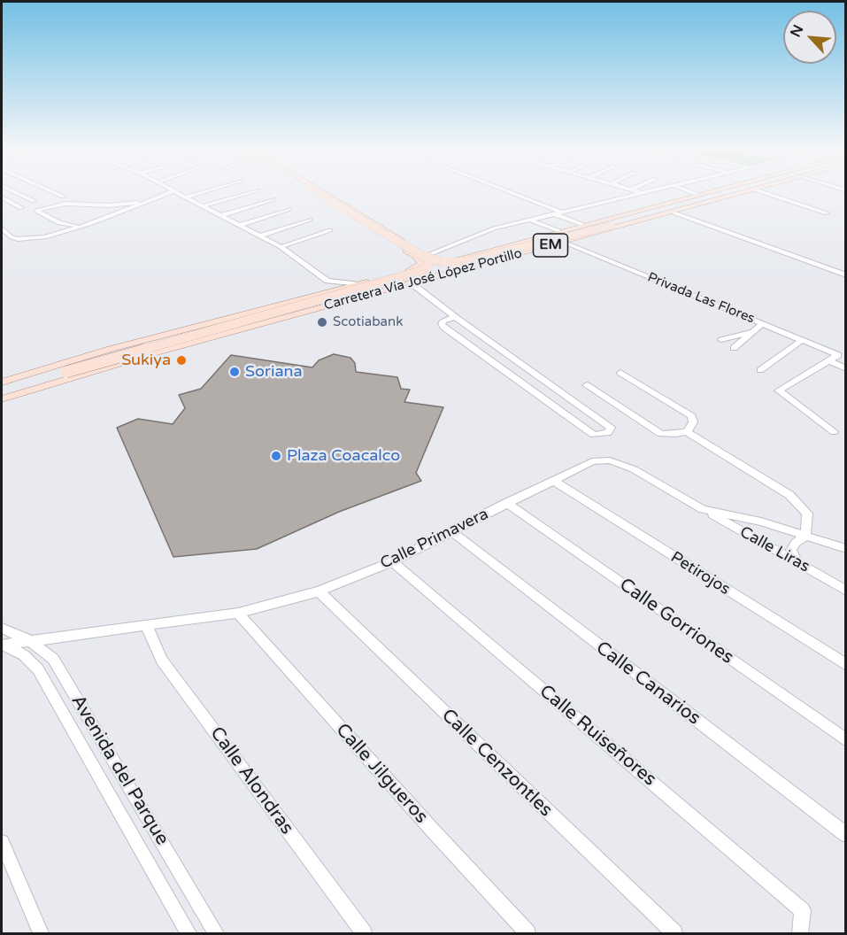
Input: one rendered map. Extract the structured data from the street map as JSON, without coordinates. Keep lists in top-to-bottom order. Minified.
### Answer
{"streets":{"main road":["EM","Carretera Vía José López Portillo"],"street":["Privada Las Flores","Calle Primavera","Calle Liras","Petirojos","Calle Gorriones","Calle Canarios","Calle Ruiseñores","Calle Cenzontles","Avenida del Parque","Calle Jilgueros","Calle Alondras"]},"crossings":[["Carretera Vía José López Portillo","Privada Las Flores"],["Calle Primavera","Calle Liras"],["Calle Primavera","Petirojos"],["Calle Primavera","Calle Gorriones"],["Calle Primavera","Calle Canarios"],["Calle Primavera","Calle Ruiseñores"],["Calle Primavera","Calle Cenzontles"],["Calle Primavera","Avenida del Parque"],["Calle Primavera","Calle Jilgueros"],["Calle Primavera","Calle Alondras"]],"places":["Scotiabank","Sukiya","Soriana","Plaza Coacalco"],"north":"top left"}
